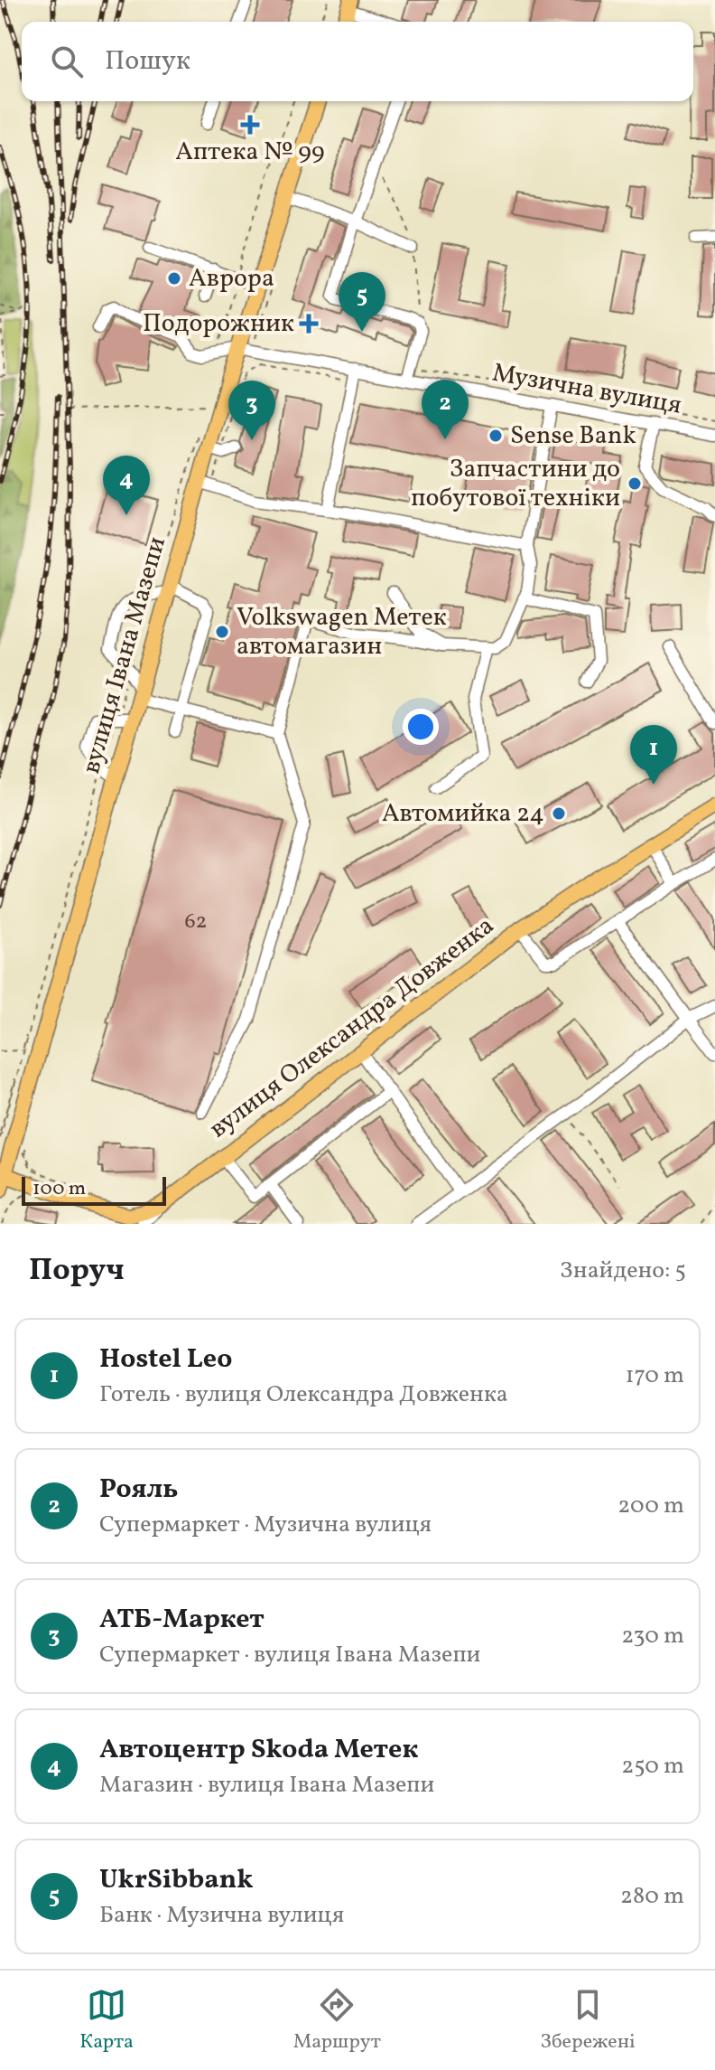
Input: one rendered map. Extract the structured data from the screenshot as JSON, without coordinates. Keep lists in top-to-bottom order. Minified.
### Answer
{"streets":{"main road":["вулиця Івана Мазепи","вулиця Олександра Довженка"],"street":["Музична вулиця"]},"crossings":[["Музична вулиця","вулиця Івана Мазепи"],["вулиця Івана Мазепи","вулиця Олександра Довженка"]],"places":{"health":["Аптека № 99","Подорожник"],"other":["Аврора","Sense Bank","Запчастини до побутової техніки","Volkswagen Метек автомагазин","Автомийка 24"]},"house_numbers":["62"],"scale_bar":"100 m","page":{"search":"Пошук","pins":["5","2","3","4","1"],"scale":"100 m","heading":["Поруч","Знайдено: 5"],"list":[{"mark":"1","name":"Hostel Leo","note":"Готель · вулиця Олександра Довженка","value":"170 m"},{"mark":"2","name":"Рояль","note":"Супермаркет · Музична вулиця","value":"200 m"},{"mark":"3","name":"АТБ-Маркет","note":"Супермаркет · вулиця Івана Мазепи","value":"230 m"},{"mark":"4","name":"Автоцентр Skoda Метек","note":"Магазин · вулиця Івана Мазепи","value":"250 m"},{"mark":"5","name":"UkrSibbank","note":"Банк · Музична вулиця","value":"280 m"}],"nav":["Карта","Маршрут","Збережені"]}}
